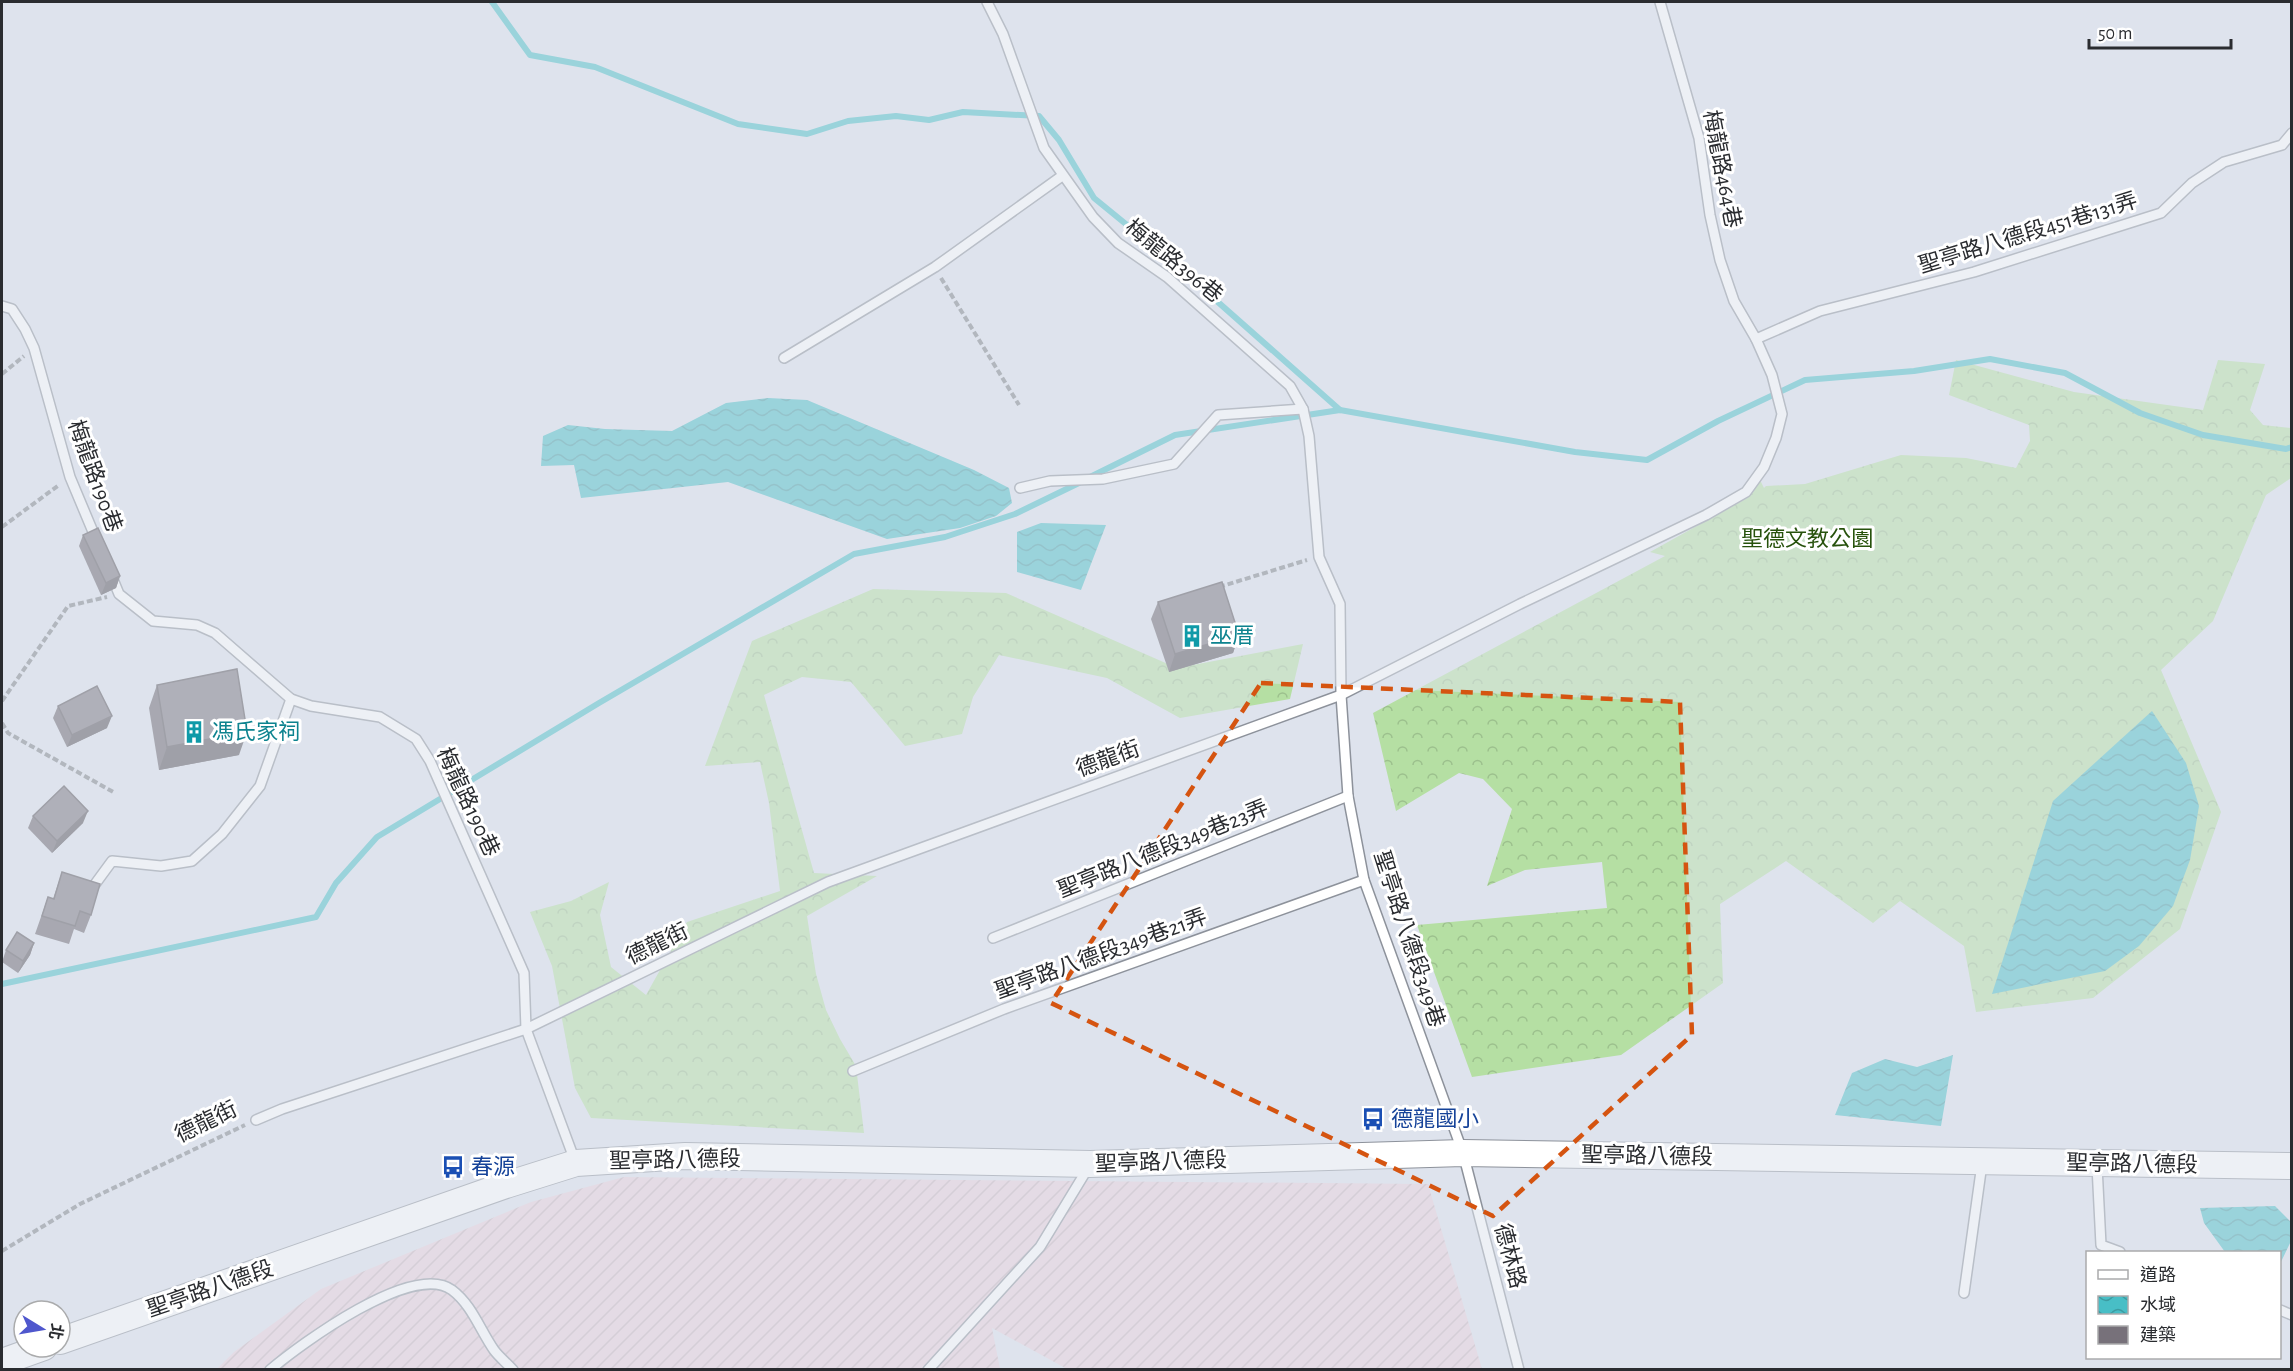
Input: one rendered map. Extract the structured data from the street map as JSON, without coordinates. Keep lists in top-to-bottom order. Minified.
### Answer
{"streets":{"street":["聖亭路八德段"],"lane":["梅龍路464巷","聖亭路八德段451巷131弄","梅龍路396巷","梅龍路190巷","德龍街","聖亭路八德段349巷23弄","聖亭路八德段349巷","聖亭路八德段349巷21弄","德林路"]},"crossings":[["梅龍路464巷","聖亭路八德段451巷131弄"],["梅龍路464巷","梅龍路396巷"],["梅龍路464巷","德龍街"],["梅龍路464巷","聖亭路八德段349巷"],["梅龍路396巷","德龍街"],["梅龍路396巷","聖亭路八德段349巷"],["梅龍路190巷","德龍街"],["梅龍路190巷","聖亭路八德段"],["德龍街","聖亭路八德段349巷"],["聖亭路八德段349巷23弄","聖亭路八德段349巷"],["聖亭路八德段349巷","聖亭路八德段349巷21弄"],["聖亭路八德段349巷","聖亭路八德段"],["聖亭路八德段349巷","德林路"],["聖亭路八德段","德林路"]],"parks":["聖德文教公園"],"places":{"building":["巫厝","馮氏家祠"],"bus stop":["德龍國小","春源"]},"legend":["道路","水域","建築"],"scale_bar":"50 m","north":"right"}
